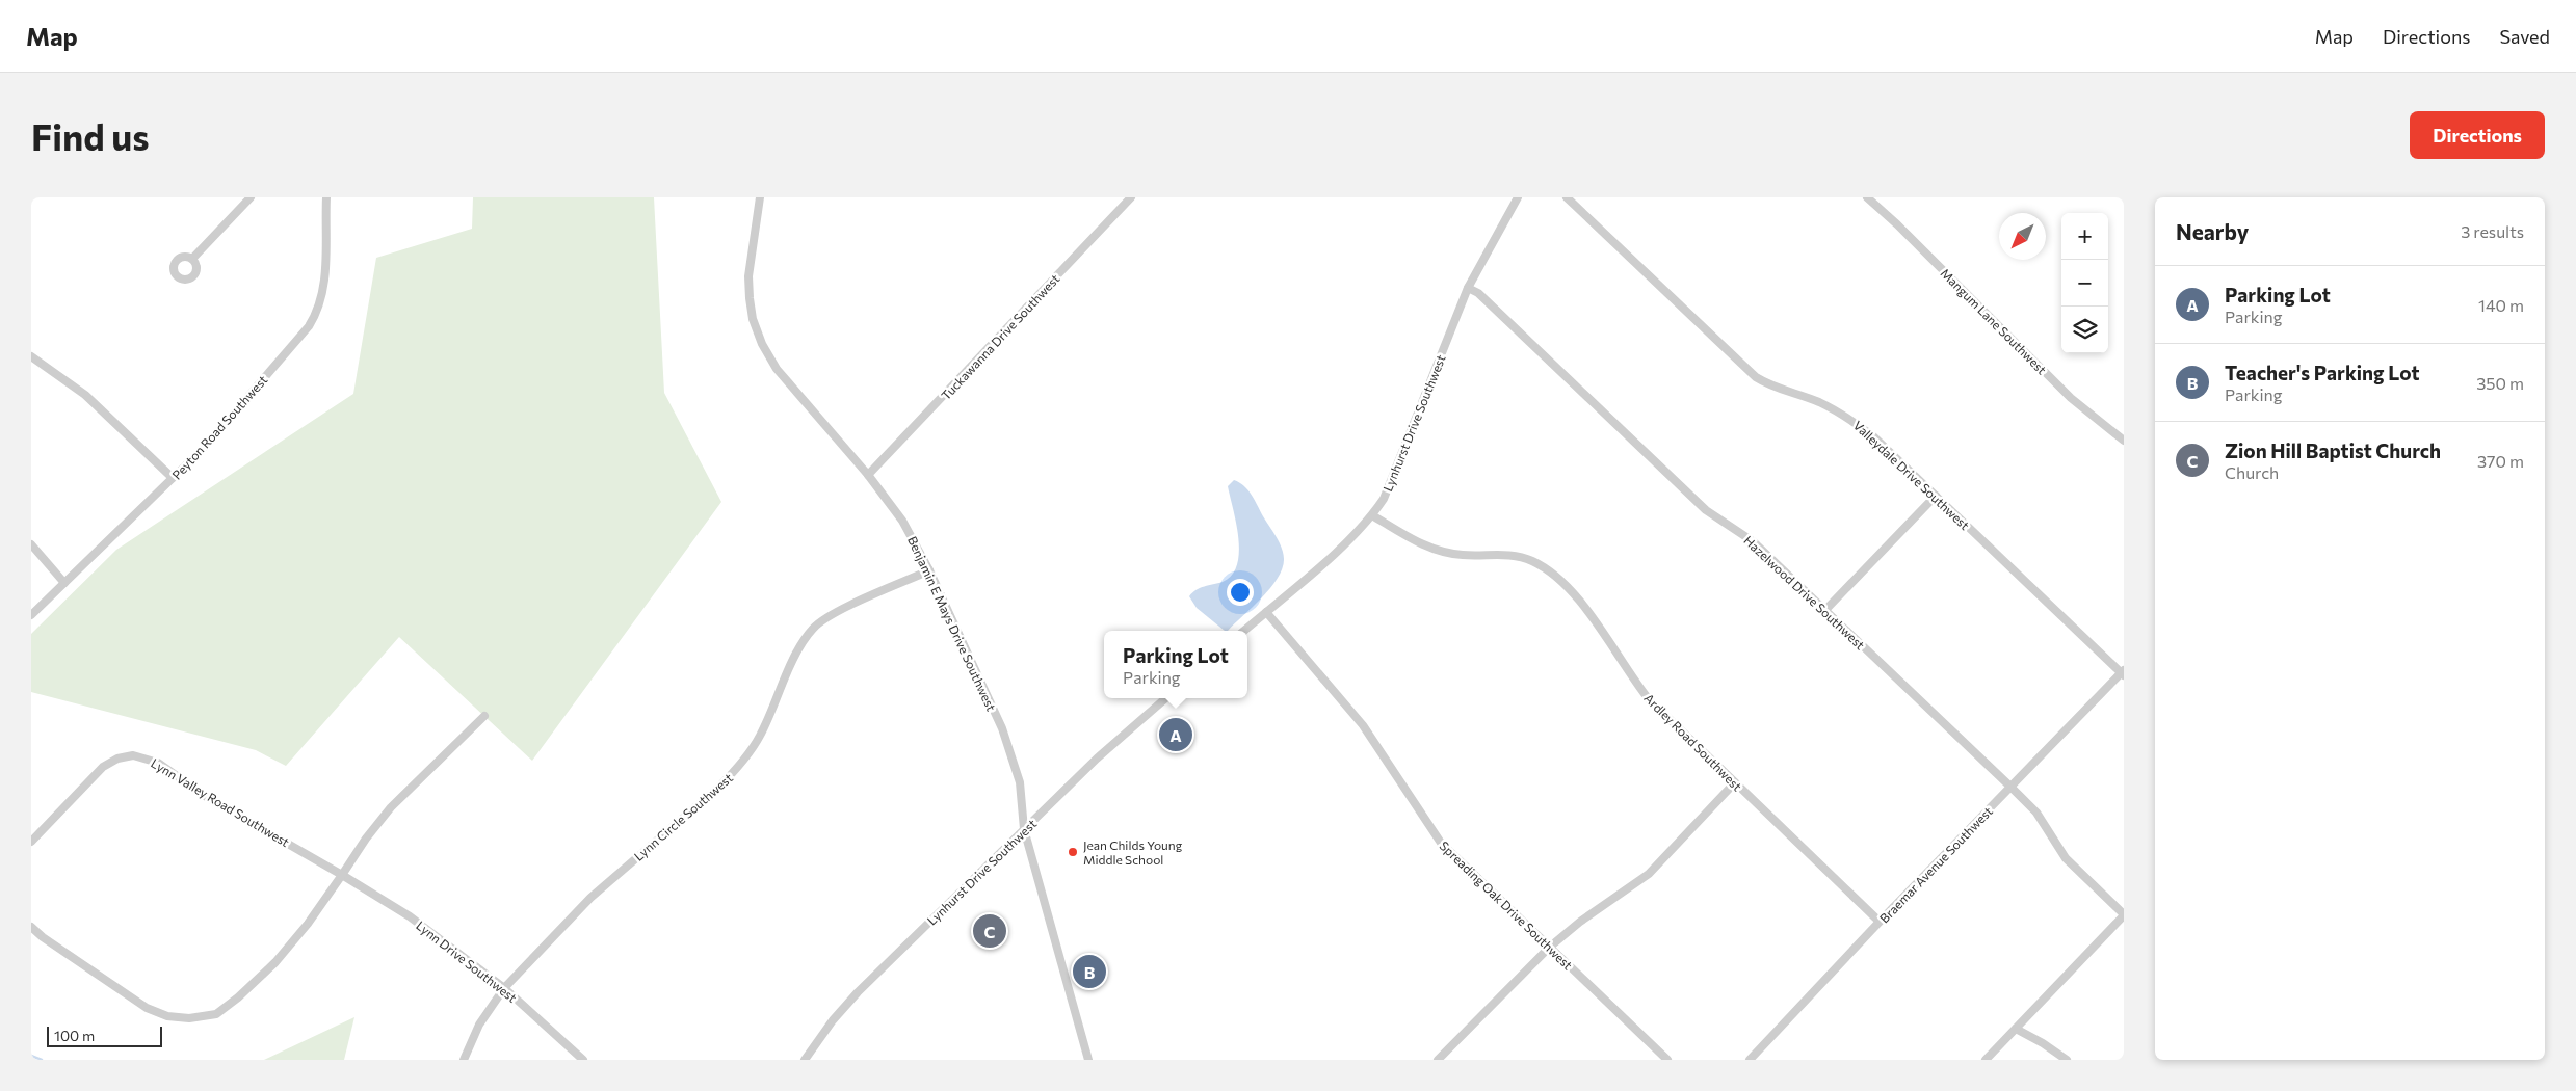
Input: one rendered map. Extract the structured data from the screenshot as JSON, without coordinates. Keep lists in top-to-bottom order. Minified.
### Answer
{"streets":{"street":["Mangum Lane Southwest","Tuckawanna Drive Southwest","Lynhurst Drive Southwest","Peyton Road Southwest","Valleydale Drive Southwest","Hazelwood Drive Southwest","Benjamin E Mays Drive Southwest","Ardley Road Southwest","Lynn Valley Road Southwest","Lynn Circle Southwest","Braemar Avenue Southwest","Spreading Oak Drive Southwest","Lynn Drive Southwest"]},"crossings":[["Tuckawanna Drive Southwest","Benjamin E Mays Drive Southwest"],["Lynhurst Drive Southwest","Hazelwood Drive Southwest"],["Lynhurst Drive Southwest","Benjamin E Mays Drive Southwest"],["Lynhurst Drive Southwest","Ardley Road Southwest"],["Lynhurst Drive Southwest","Spreading Oak Drive Southwest"],["Valleydale Drive Southwest","Braemar Avenue Southwest"],["Hazelwood Drive Southwest","Braemar Avenue Southwest"],["Benjamin E Mays Drive Southwest","Lynn Circle Southwest"],["Ardley Road Southwest","Braemar Avenue Southwest"],["Lynn Valley Road Southwest","Lynn Drive Southwest"],["Lynn Circle Southwest","Lynn Drive Southwest"]],"places":["Jean Childs Young Middle School"],"scale_bar":"100 m","north":"bottom left","page":{"header":"Map","nav":["Map","Directions","Saved"],"buttons":"Directions","title":"Find us","heading":["Nearby","3 results"],"map_buttons":["+","−"],"list":[{"mark":"A","name":"Parking Lot","note":"Parking","value":"140 m"},{"mark":"B","name":"Teacher's Parking Lot","note":"Parking","value":"350 m"},{"mark":"C","name":"Zion Hill Baptist Church","note":"Church","value":"370 m"}],"popup":["Parking Lot","Parking"],"pins":["A","C","B"],"scale":"100 m"}}
